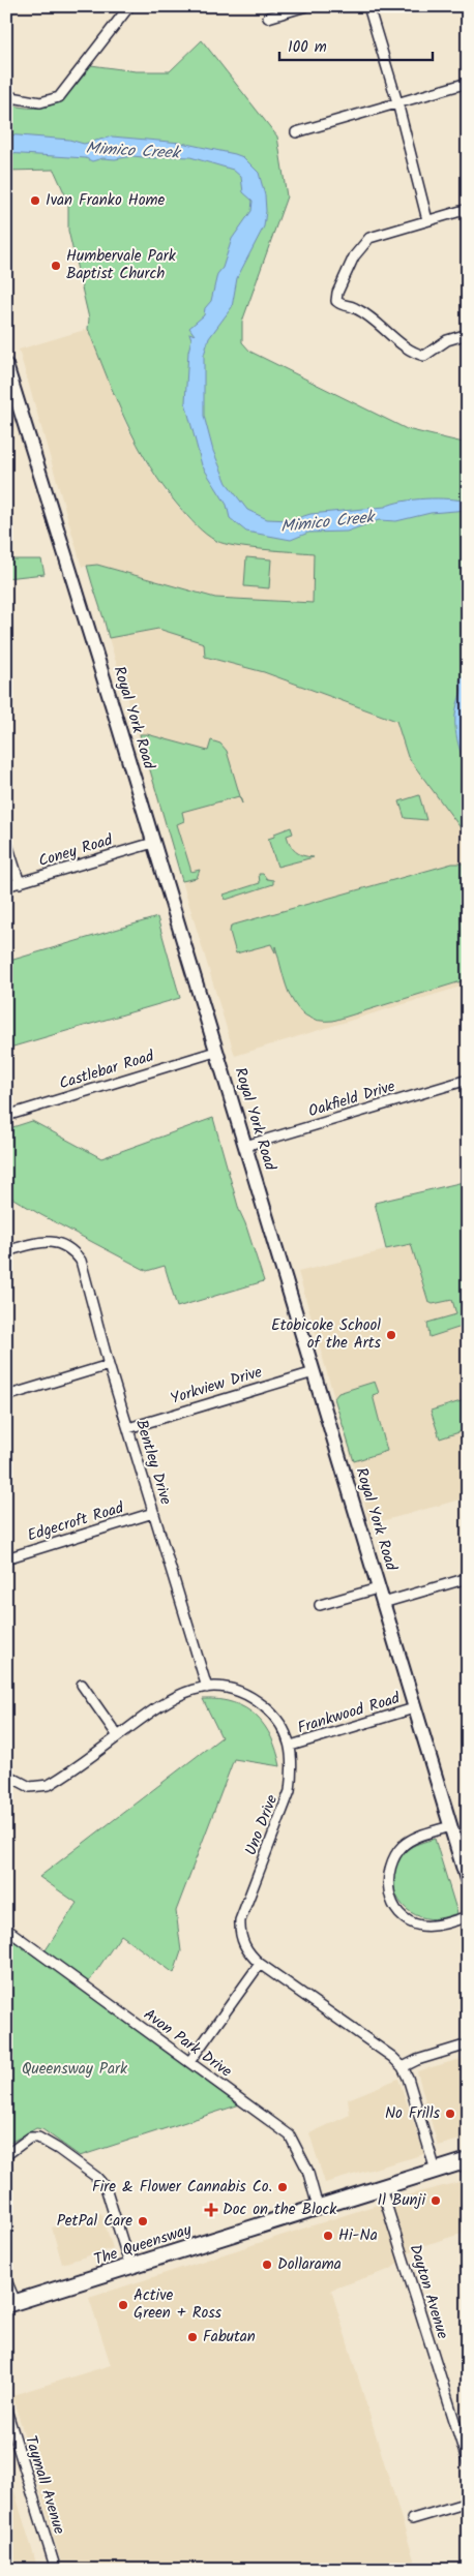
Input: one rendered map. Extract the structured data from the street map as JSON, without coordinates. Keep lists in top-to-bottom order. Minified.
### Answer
{"streets":{"main road":["Royal York Road","The Queensway"],"street":["Coney Road","Castlebar Road","Oakfield Drive","Yorkview Drive","Bentley Drive","Edgecroft Road","Frankwood Road","Uno Drive","Avon Park Drive","Dayton Avenue","Taymall Avenue"]},"crossings":[["Royal York Road","Coney Road"],["Royal York Road","Castlebar Road"],["Royal York Road","Oakfield Drive"],["Royal York Road","Yorkview Drive"],["Royal York Road","Frankwood Road"],["Yorkview Drive","Bentley Drive"],["Bentley Drive","Edgecroft Road"],["Bentley Drive","Uno Drive"],["Frankwood Road","Uno Drive"],["Uno Drive","The Queensway"],["Avon Park Drive","The Queensway"],["The Queensway","Dayton Avenue"]],"water":["Mimico Creek"],"parks":["Queensway Park"],"places":{"other":["Ivan Franko Home","Humbervale Park Baptist Church","Etobicoke School of the Arts","No Frills","Fire & Flower Cannabis Co.","Il Bunji","PetPal Care","Hi-Na","Dollarama","Active Green + Ross","Fabutan"],"health":["Doc on the Block"]},"scale_bar":"100 m"}
